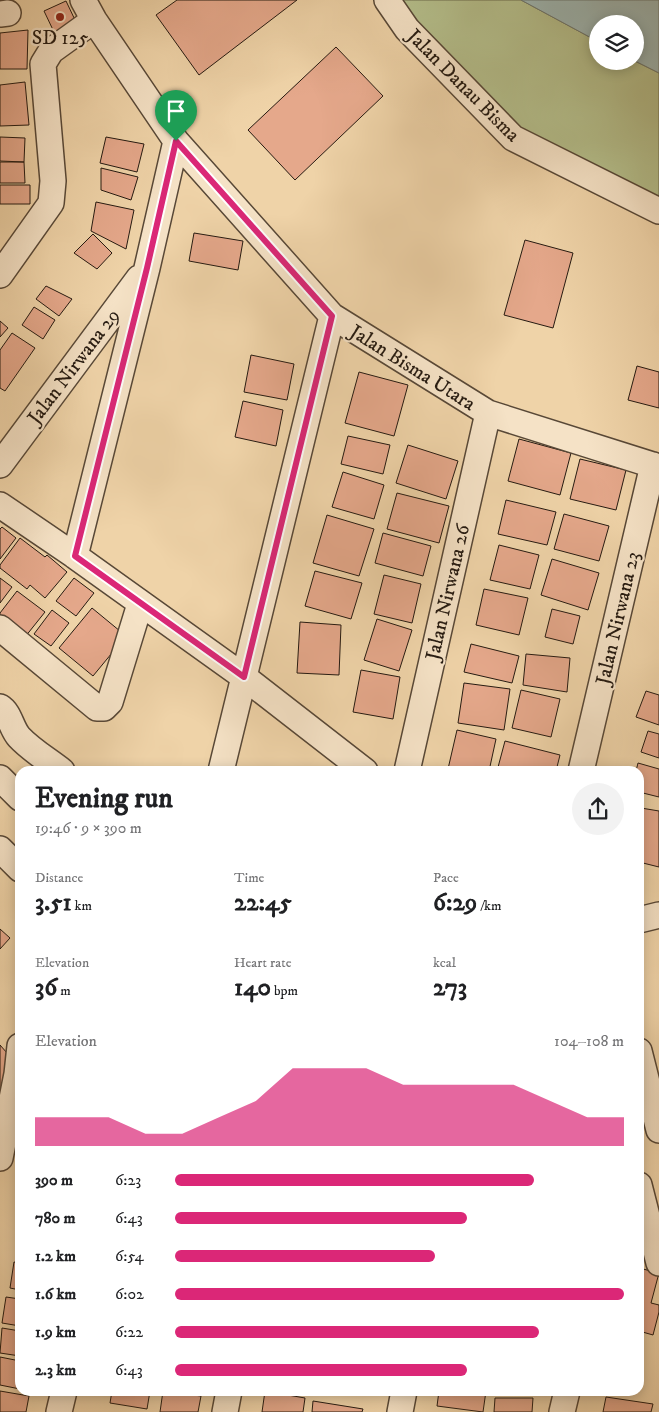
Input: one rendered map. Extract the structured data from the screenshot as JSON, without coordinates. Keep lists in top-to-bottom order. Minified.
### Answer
{"streets":{"street":["Jalan Danau Bisma","Jalan Nirwana 29","Jalan Bisma Utara","Jalan Nirwana 26","Jalan Nirwana 23"]},"crossings":[["Jalan Nirwana 29","Jalan Bisma Utara"],["Jalan Bisma Utara","Jalan Nirwana 26"],["Jalan Bisma Utara","Jalan Nirwana 23"]],"places":["SD 125"],"page":{"heading":["Evening run","19:46 · 9 × 390 m"],"stats":[["Distance","3.51 km"],["Time","22:45"],["Pace","6:29 /km"],["Elevation","36 m"],["Heart rate","140 bpm"],["kcal","273"]],"chart":["Elevation","104–108 m"],"list":[{"name":"390 m","note":"6:23"},{"name":"780 m","note":"6:43"},{"name":"1.2 km","note":"6:54"},{"name":"1.6 km","note":"6:02"},{"name":"1.9 km","note":"6:22"},{"name":"2.3 km","note":"6:43"}]}}
